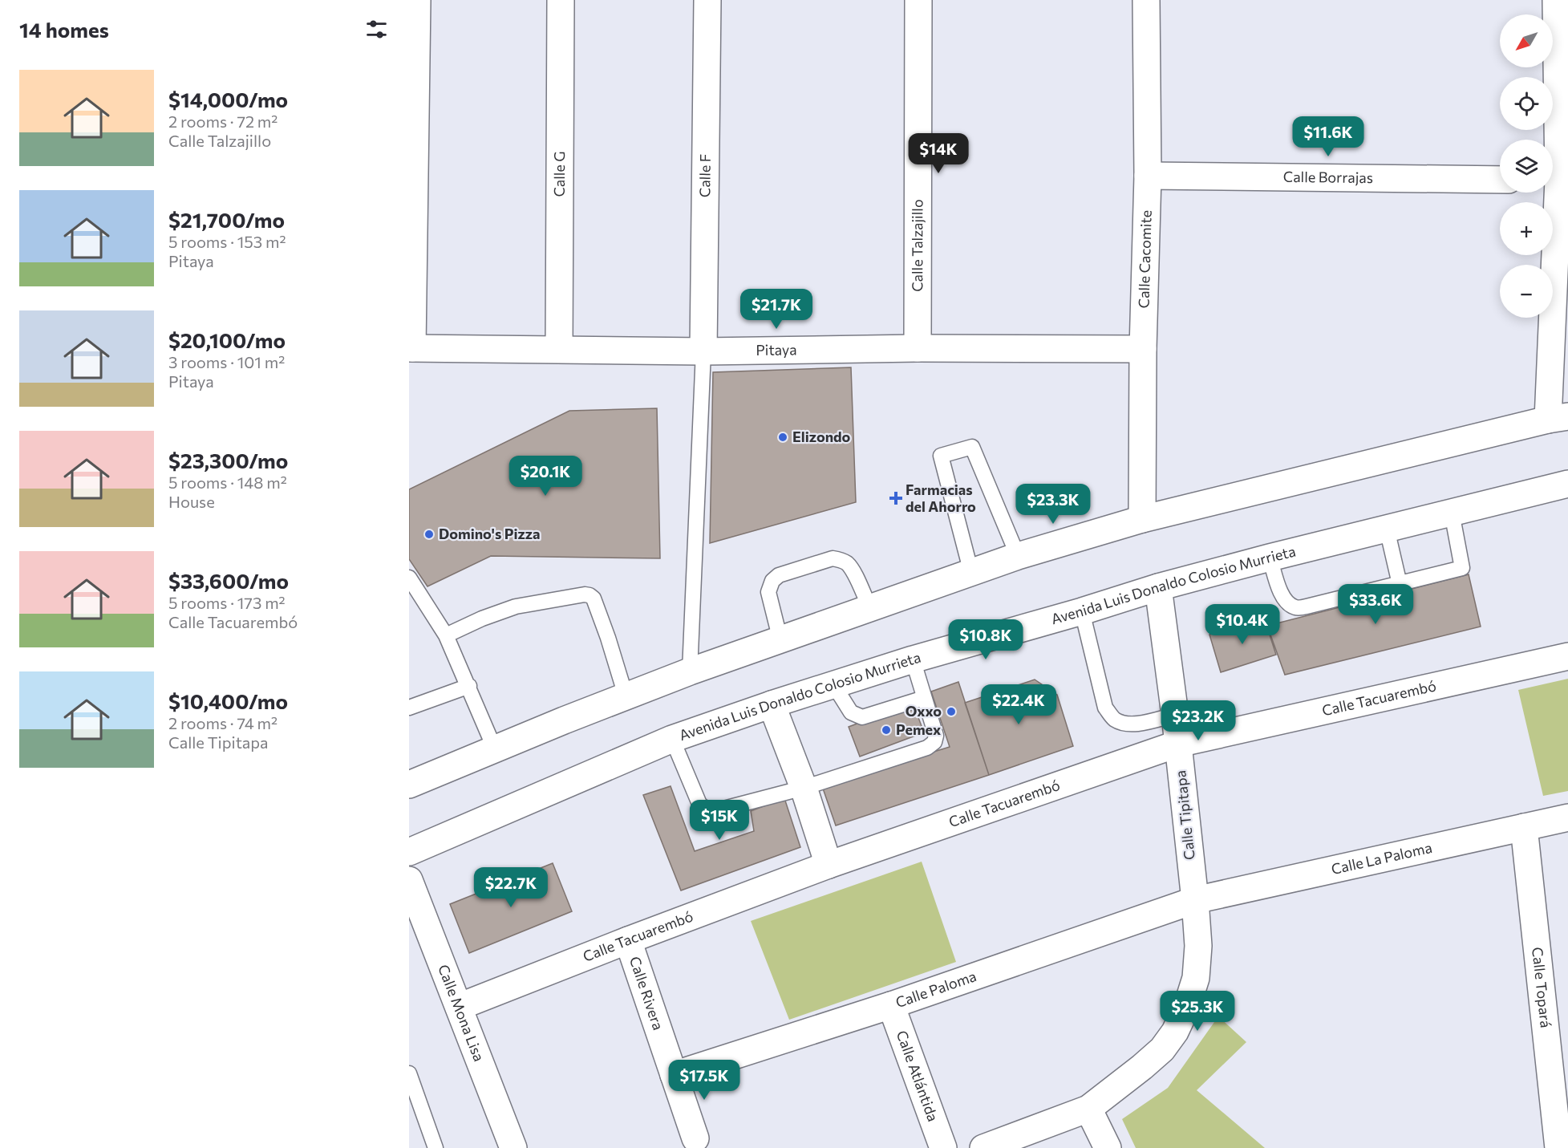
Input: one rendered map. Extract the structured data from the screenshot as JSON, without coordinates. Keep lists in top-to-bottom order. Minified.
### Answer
{"streets":{"street":["Calle G","Calle F","Calle Borrajas","Calle Talzajillo","Calle Cacomite","Pitaya","Avenida Luis Donaldo Colosio Murrieta","Calle Tacuarembó","Calle Tipitapa","Calle La Paloma","Calle Topará","Calle Paloma","Calle Rivera","Calle Mona Lisa","Calle Atlántida"]},"crossings":[["Calle G","Pitaya"],["Calle F","Pitaya"],["Calle Borrajas","Calle Cacomite"],["Calle Talzajillo","Pitaya"],["Calle Cacomite","Pitaya"],["Avenida Luis Donaldo Colosio Murrieta","Calle Tipitapa"],["Calle Tacuarembó","Calle Tipitapa"],["Calle Tacuarembó","Calle Rivera"],["Calle Tacuarembó","Calle Mona Lisa"],["Calle Tipitapa","Calle La Paloma"],["Calle Tipitapa","Calle Paloma"],["Calle La Paloma","Calle Topará"],["Calle La Paloma","Calle Paloma"],["Calle Paloma","Calle Rivera"],["Calle Paloma","Calle Atlántida"]],"places":{"other":["Elizondo","Domino's Pizza","Oxxo","Pemex"],"health":["Farmacias del Ahorro"]},"north":"bottom left","page":{"heading":"14 homes","map_buttons":["+","−"],"list":[{"name":"$14,000/mo","note":"2 rooms · 72 m² · Calle Talzajillo"},{"name":"$21,700/mo","note":"5 rooms · 153 m² · Pitaya"},{"name":"$20,100/mo","note":"3 rooms · 101 m² · Pitaya"},{"name":"$23,300/mo","note":"5 rooms · 148 m² · House"},{"name":"$33,600/mo","note":"5 rooms · 173 m² · Calle Tacuarembó"},{"name":"$10,400/mo","note":"2 rooms · 74 m² · Calle Tipitapa"}],"price":["$11.6K","$14K","$21.7K","$20.1K","$23.3K","$33.6K","$10.4K","$10.8K","$22.4K","$23.2K","$15K","$22.7K","$25.3K","$17.5K"]}}
